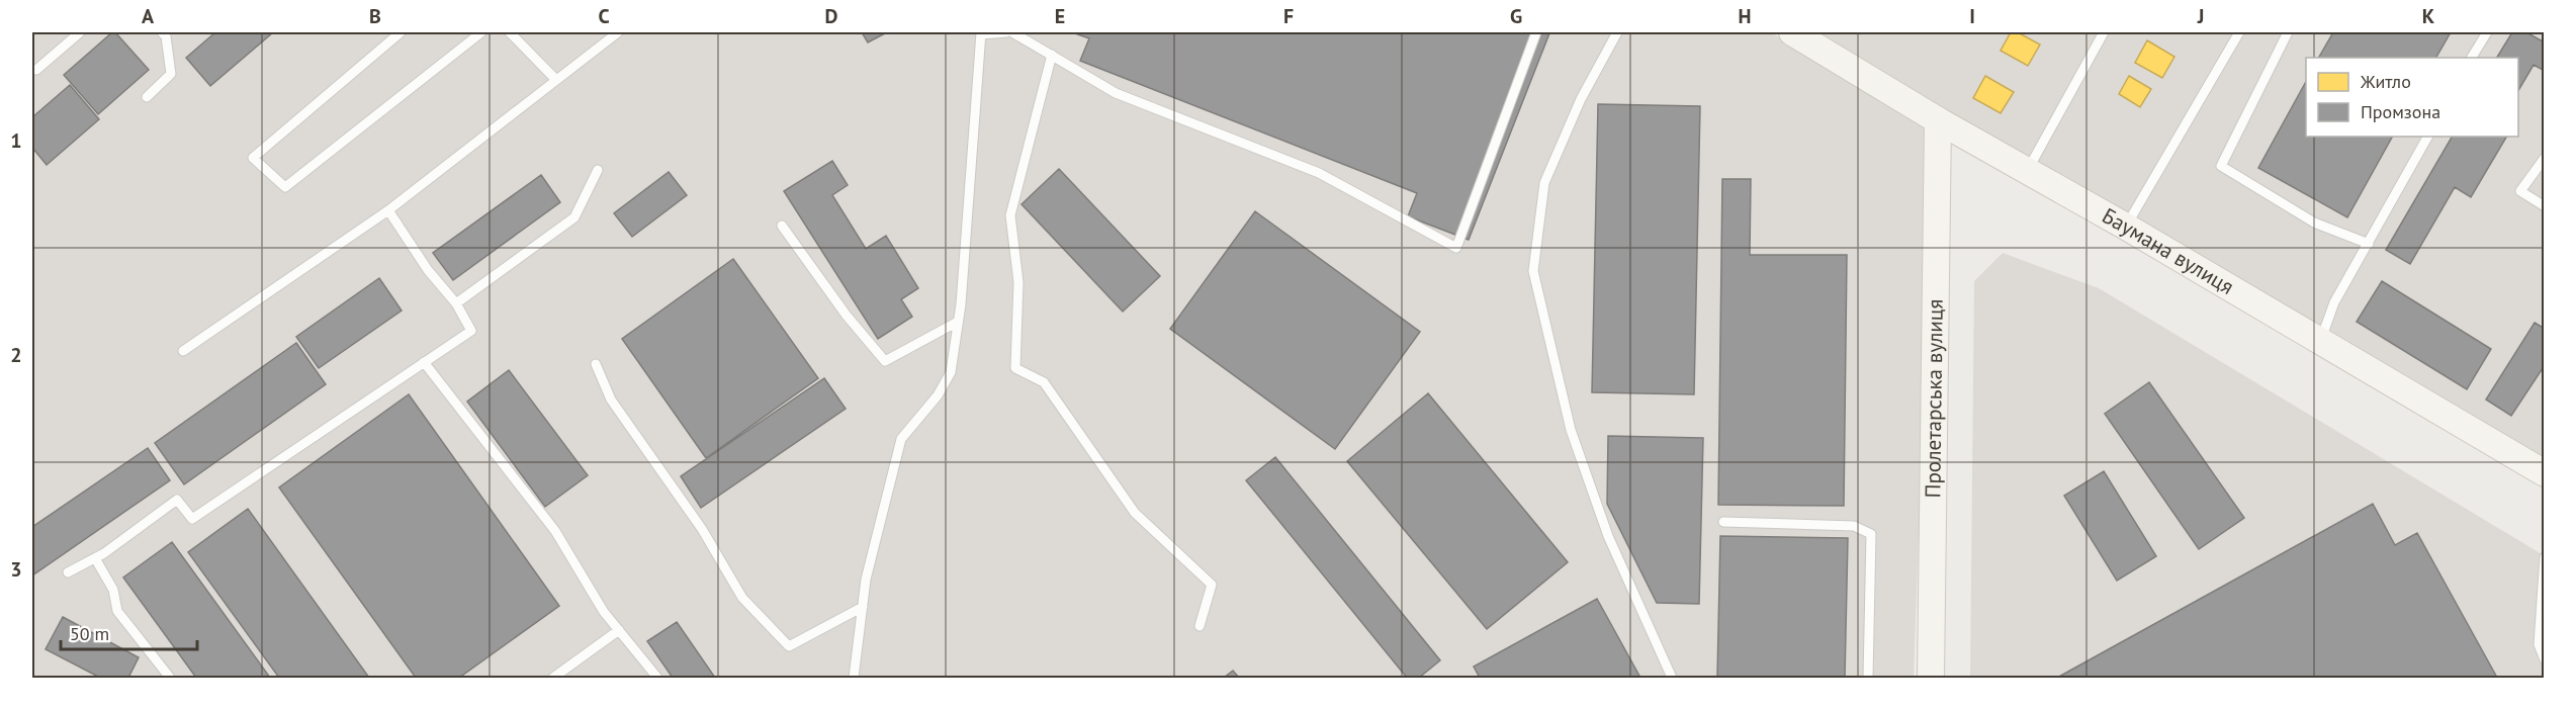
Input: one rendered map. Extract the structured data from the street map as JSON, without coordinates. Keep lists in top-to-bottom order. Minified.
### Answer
{"streets":{"main road":["Баумана вулиця","Пролетарська вулиця"]},"crossings":[["Баумана вулиця","Пролетарська вулиця"]],"legend":["Житло","Промзона"],"scale_bar":"50 m","grid":{"columns":["A","B","C","D","E","F","G","H","I","J","K"],"rows":["1","2","3"]}}
